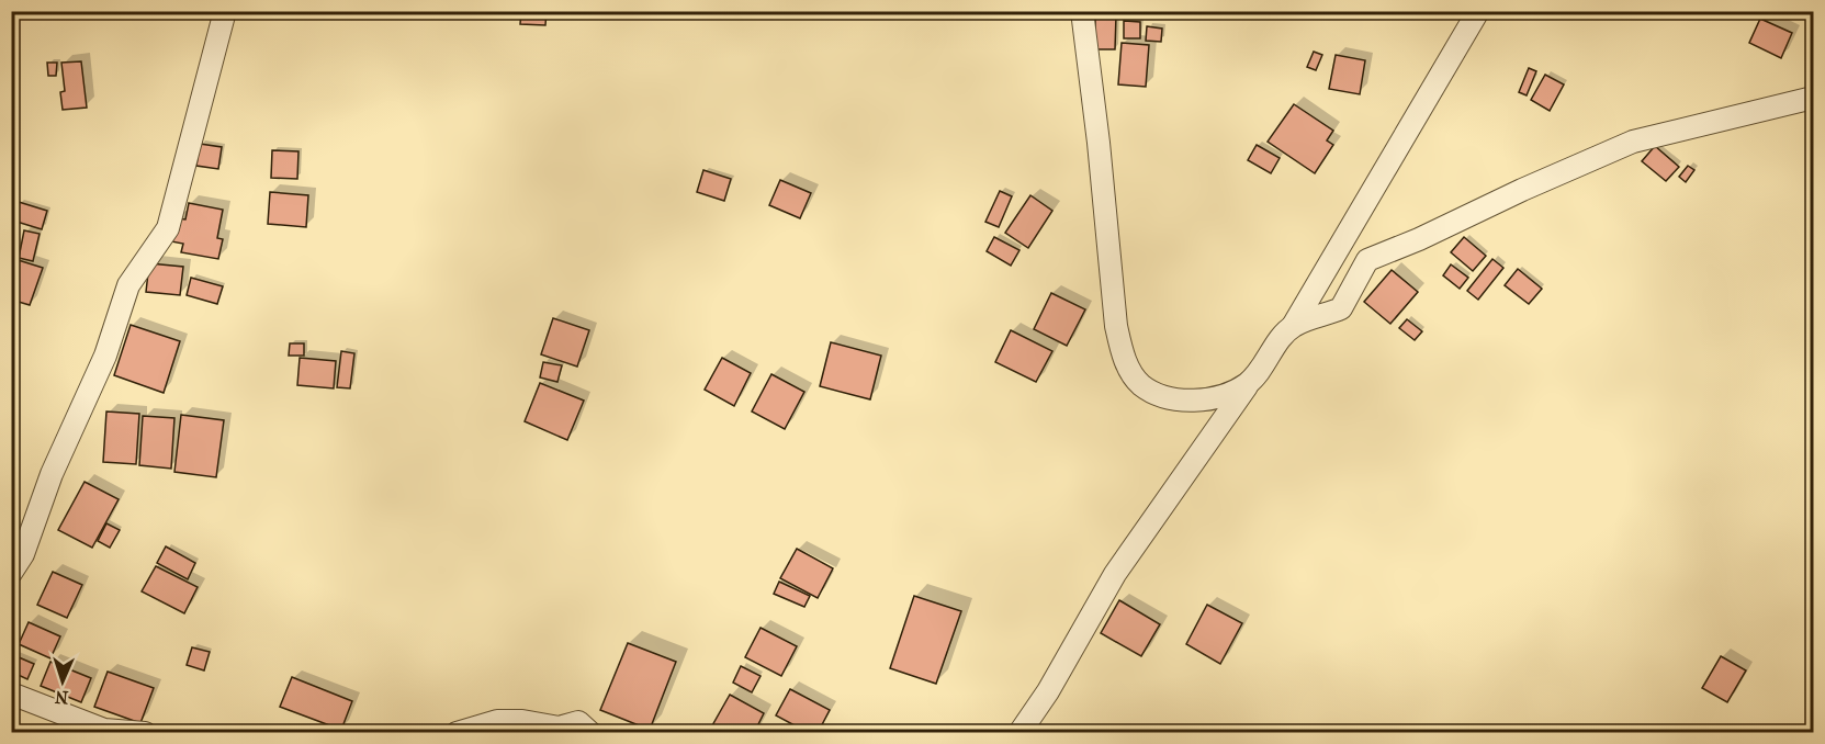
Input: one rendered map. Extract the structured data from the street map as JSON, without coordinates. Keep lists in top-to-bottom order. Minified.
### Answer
{"north":"bottom"}
